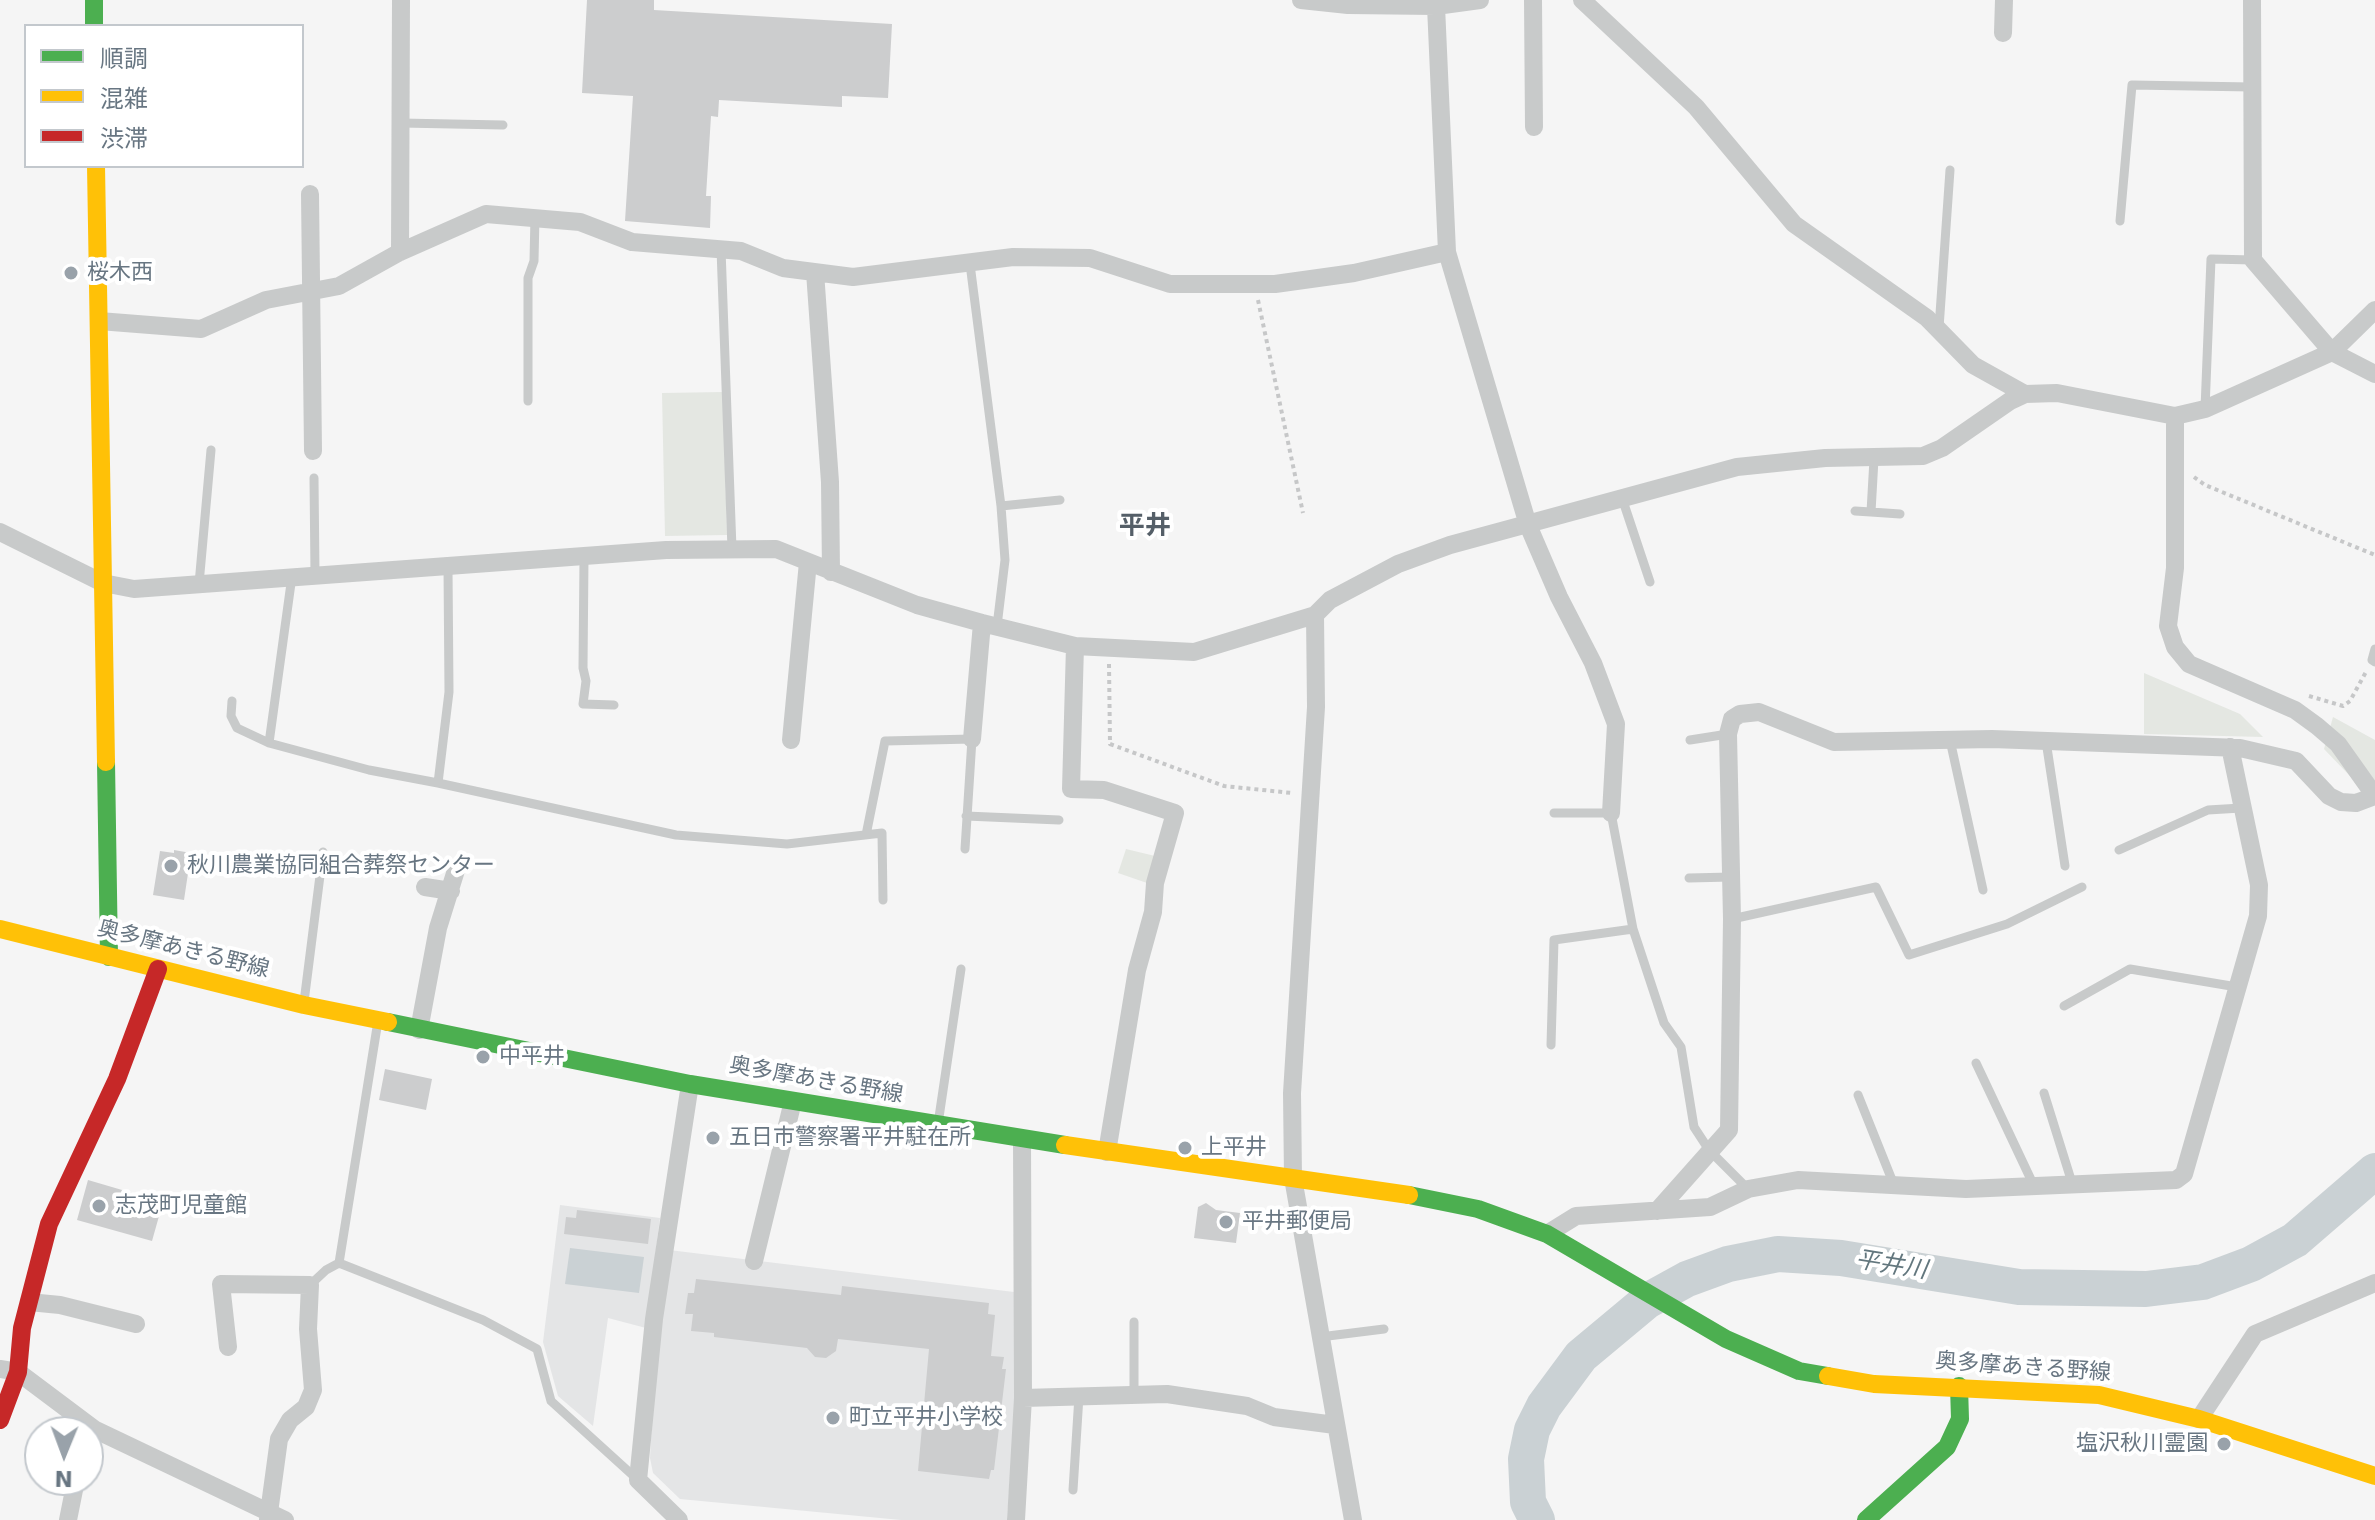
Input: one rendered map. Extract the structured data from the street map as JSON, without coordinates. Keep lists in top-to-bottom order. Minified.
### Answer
{"streets":{"main road":["奥多摩あきる野線"]},"districts":["平井"],"water":["平井川"],"places":["桜木西","秋川農業協同組合葬祭センター","中平井","五日市警察署平井駐在所","上平井","志茂町児童館","平井郵便局","町立平井小学校","塩沢秋川霊園"],"legend":["順調","混雑","渋滞"],"north":"bottom"}
